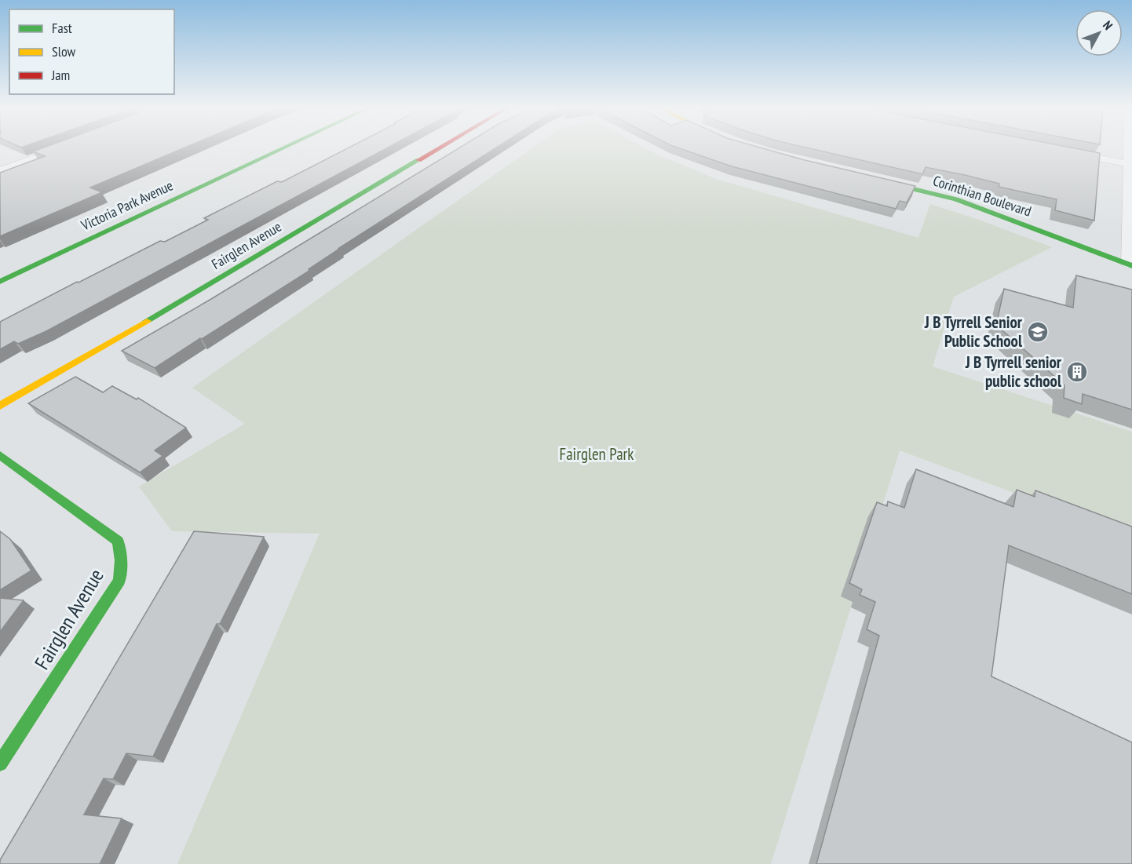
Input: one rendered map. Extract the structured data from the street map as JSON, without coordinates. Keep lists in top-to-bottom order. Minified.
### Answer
{"streets":{"street":["Corinthian Boulevard","Victoria Park Avenue","Fairglen Avenue"]},"parks":["Fairglen Park"],"places":{"school or university":["J B Tyrrell Senior Public School"],"building":["J B Tyrrell senior public school"]},"legend":["Fast","Slow","Jam"],"north":"top right"}
